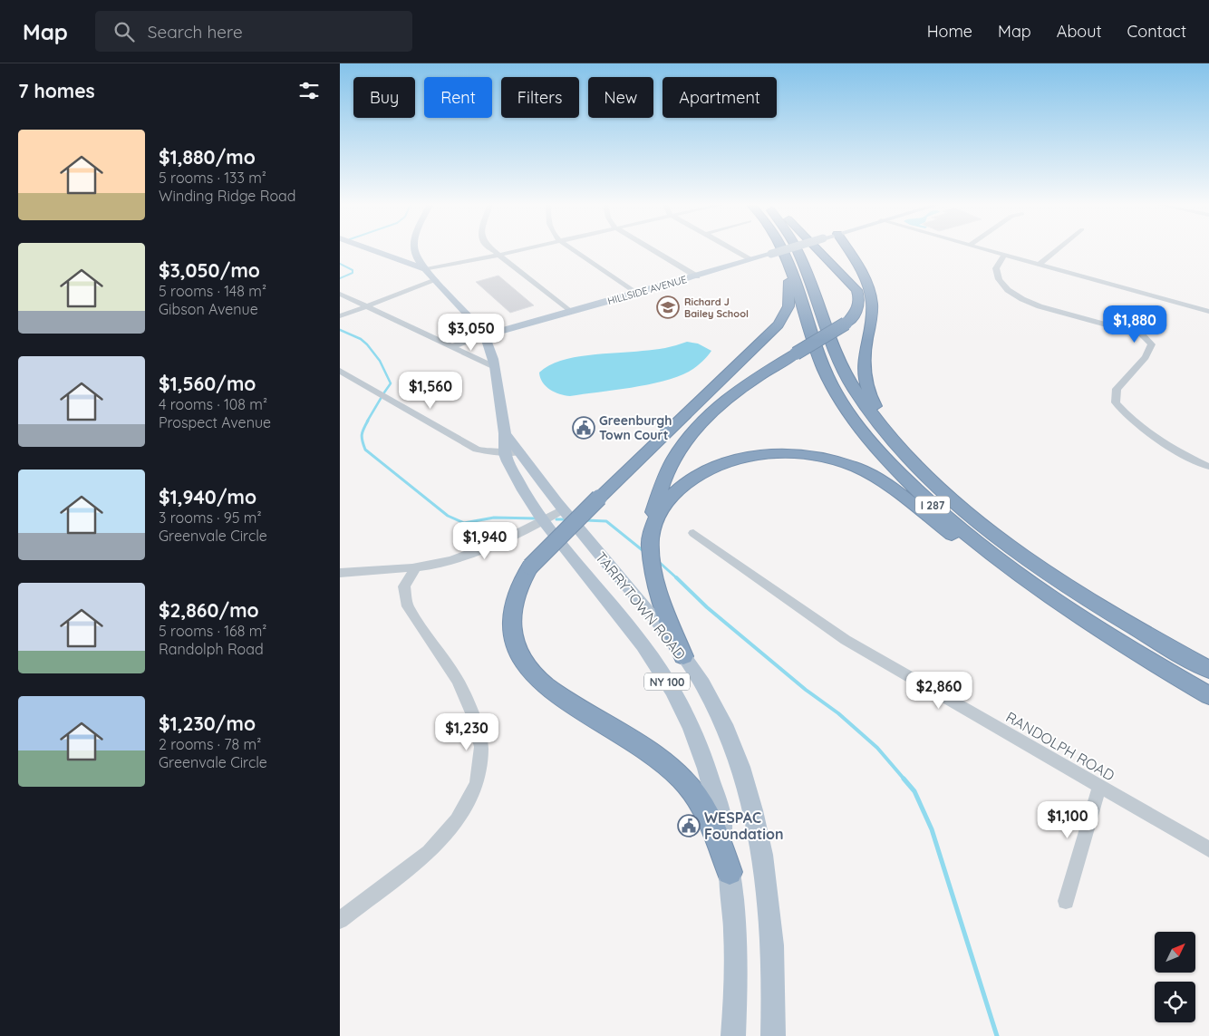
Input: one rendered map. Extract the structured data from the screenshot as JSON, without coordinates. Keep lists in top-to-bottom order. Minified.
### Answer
{"streets":{"highway":["I 287"],"main road":["HILLSIDE AVENUE","TARRYTOWN ROAD","NY 100"],"street":["RANDOLPH ROAD"]},"places":{"school or university":["Richard J Bailey School"],"public building":["Greenburgh Town Court","WESPAC Foundation"]},"north":"top right","page":{"header":"Map","search":"Search here","nav":["Home","Map","About","Contact"],"heading":"7 homes","chip":["Buy","Rent","Filters","New","Apartment"],"list":[{"name":"$1,880/mo","note":"5 rooms · 133 m² · Winding Ridge Road"},{"name":"$3,050/mo","note":"5 rooms · 148 m² · Gibson Avenue"},{"name":"$1,560/mo","note":"4 rooms · 108 m² · Prospect Avenue"},{"name":"$1,940/mo","note":"3 rooms · 95 m² · Greenvale Circle"},{"name":"$2,860/mo","note":"5 rooms · 168 m² · Randolph Road"},{"name":"$1,230/mo","note":"2 rooms · 78 m² · Greenvale Circle"}],"price":["$1,880","$3,050","$1,560","$1,940","$2,860","$1,230","$1,100"]}}
